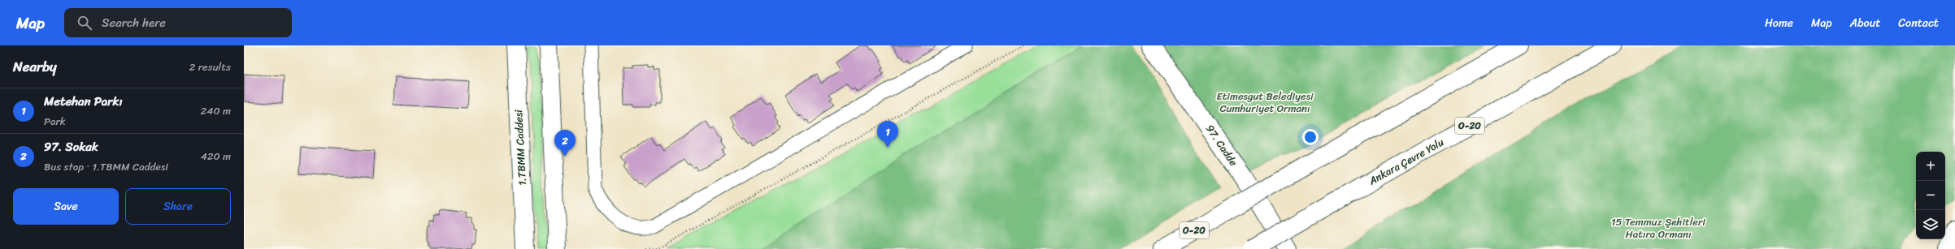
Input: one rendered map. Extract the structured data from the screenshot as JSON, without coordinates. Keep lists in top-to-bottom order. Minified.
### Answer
{"streets":{"main road":["O-20","97. Cadde","1.TBMM Caddesi","Ankara Çevre Yolu"]},"parks":["Etimesgut Belediyesi Cumhuriyet Ormanı","15 Temmuz Şehitleri Hatıra Ormanı"],"page":{"header":"Map","search":"Search here","nav":["Home","Map","About","Contact"],"heading":["Nearby","2 results"],"list":[{"mark":"1","name":"Metehan Parkı","note":"Park","value":"240 m"},{"mark":"2","name":"97. Sokak","note":"Bus stop · 1.TBMM Caddesi","value":"420 m"}],"pins":["1","2"],"map_buttons":["+","−"],"buttons":["Save","Share"]}}
